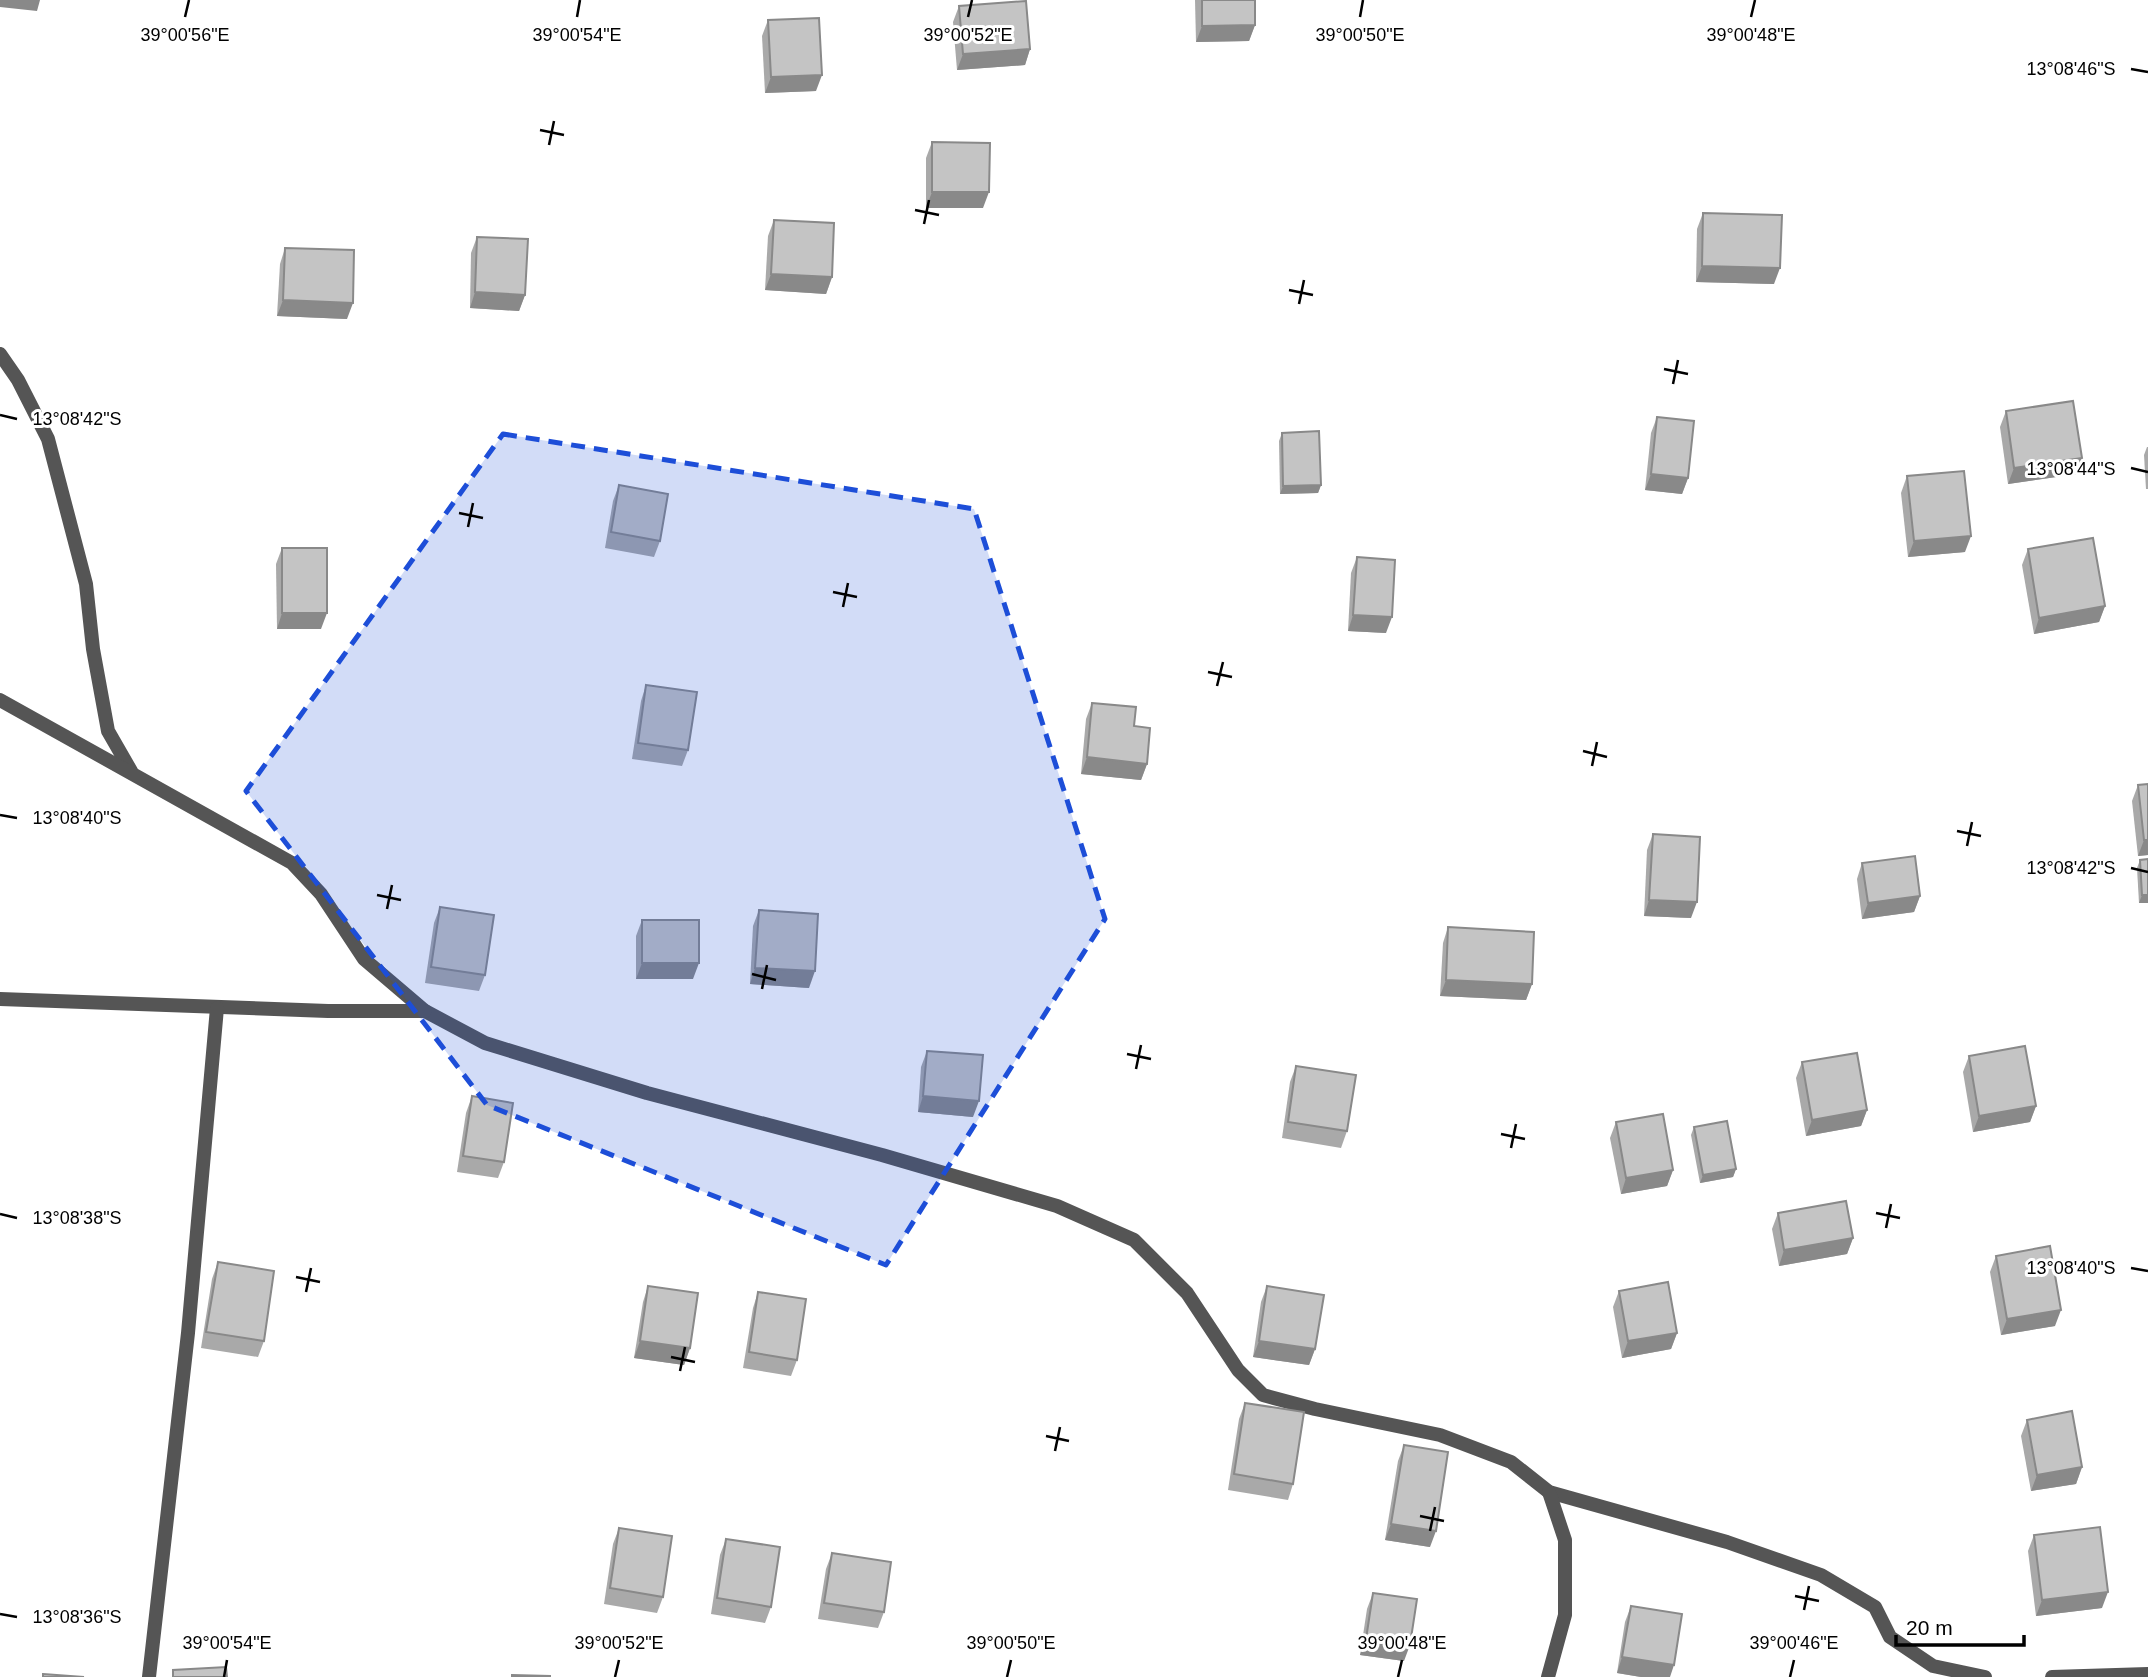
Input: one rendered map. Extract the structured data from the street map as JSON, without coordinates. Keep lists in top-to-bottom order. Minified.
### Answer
{"scale_bar":"20 m","coordinates":["39°00'56\"E","39°00'54\"E","39°00'52\"E","39°00'50\"E","39°00'48\"E","13°08'46\"S","13°08'42\"S","13°08'44\"S","13°08'40\"S","13°08'38\"S","13°08'36\"S","39°00'46\"E"]}
